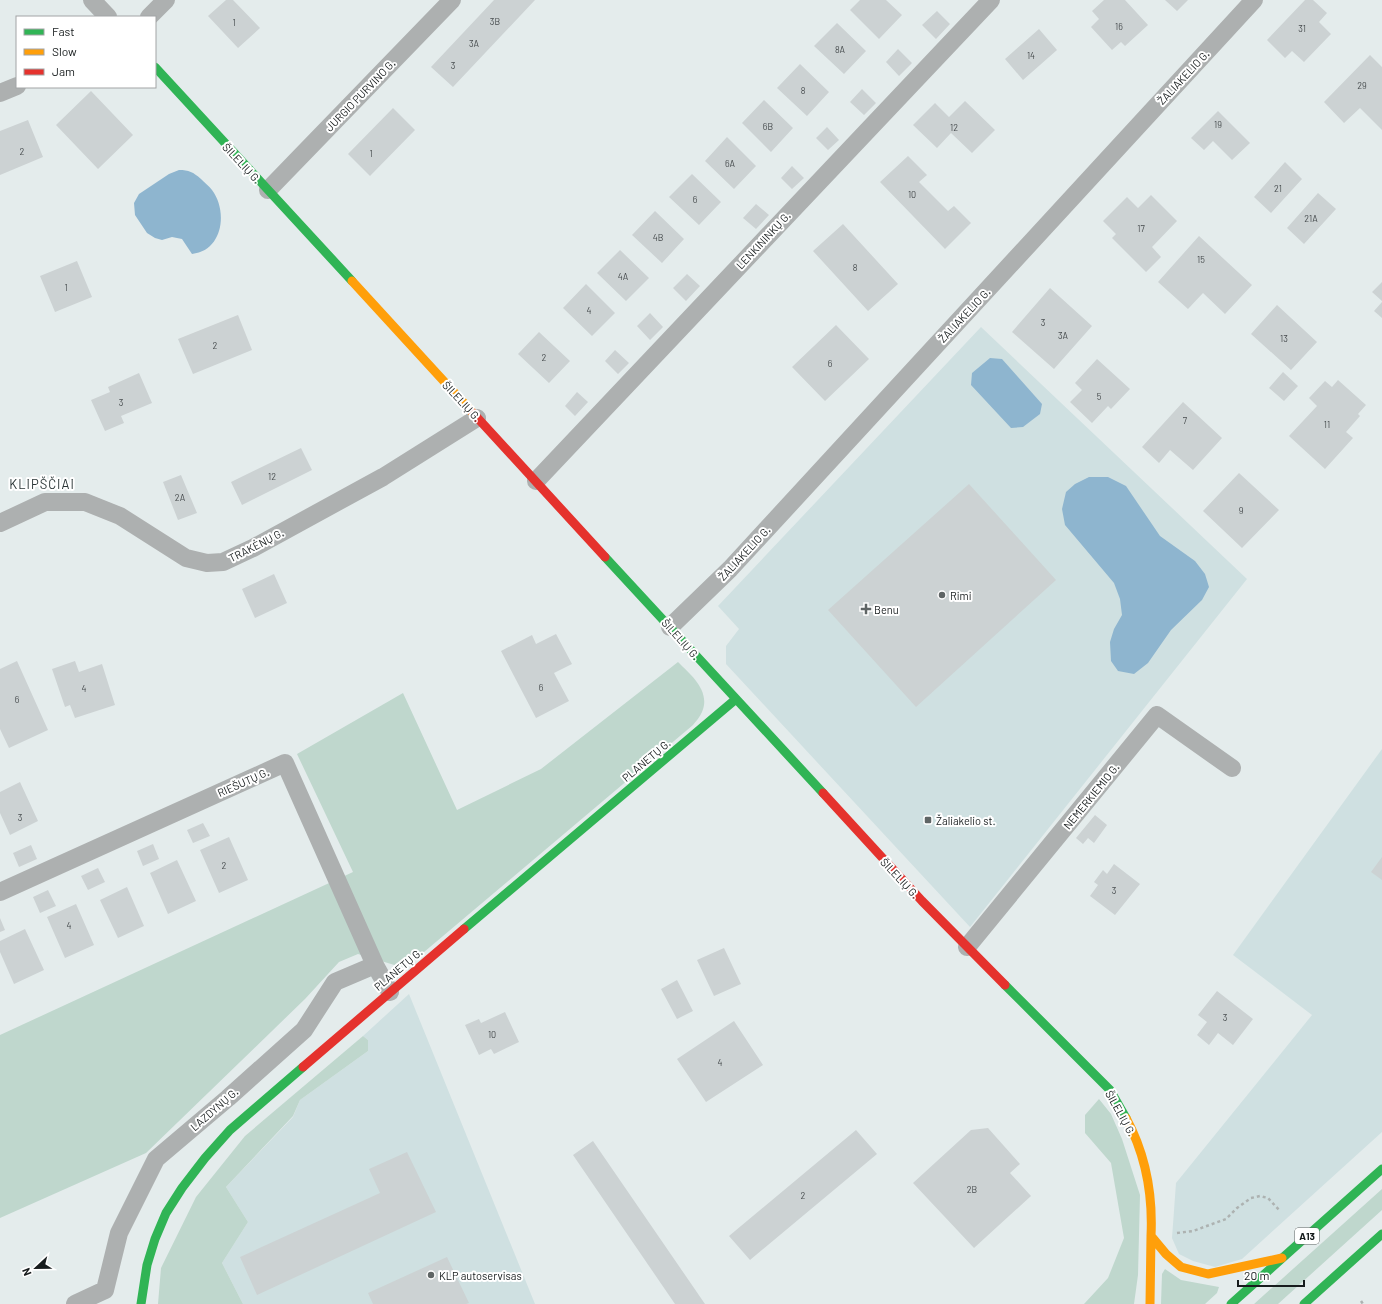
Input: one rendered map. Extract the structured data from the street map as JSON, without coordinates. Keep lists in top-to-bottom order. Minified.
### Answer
{"streets":{"main road":["ŠILELIŲ G.","PLANETŲ G.","A13"],"street":["ŽALIAKELIO G.","JURGIO PURVINO G.","LENKININKŲ G.","TRAKĖNŲ G.","RIEŠUTŲ G.","NEMERKIEMIO G.","LAZDYNŲ G."]},"crossings":[["ŽALIAKELIO G.","ŠILELIŲ G."],["JURGIO PURVINO G.","ŠILELIŲ G."],["ŠILELIŲ G.","LENKININKŲ G."],["ŠILELIŲ G.","TRAKĖNŲ G."],["ŠILELIŲ G.","PLANETŲ G."],["ŠILELIŲ G.","NEMERKIEMIO G."],["RIEŠUTŲ G.","LAZDYNŲ G."]],"districts":["KLIPŠČIAI"],"places":{"other":["Rimi","KLP autoservisas"],"health":["Benu"],"transit":["Žaliakelio st."]},"house_numbers":["3B","1","16","31","3A","8A","14","3","29","8","19","6B","12","2","1","6A","21","10","6","21A","17","4B","15","8","4A","1","4","3","3A","13","2","2","6","5","3","7","11","12","2A","9","6","4","6","3","2","3","4","3","10","4","2B","2"],"legend":["Fast","Slow","Jam"],"scale_bar":"20 m","north":"left"}
